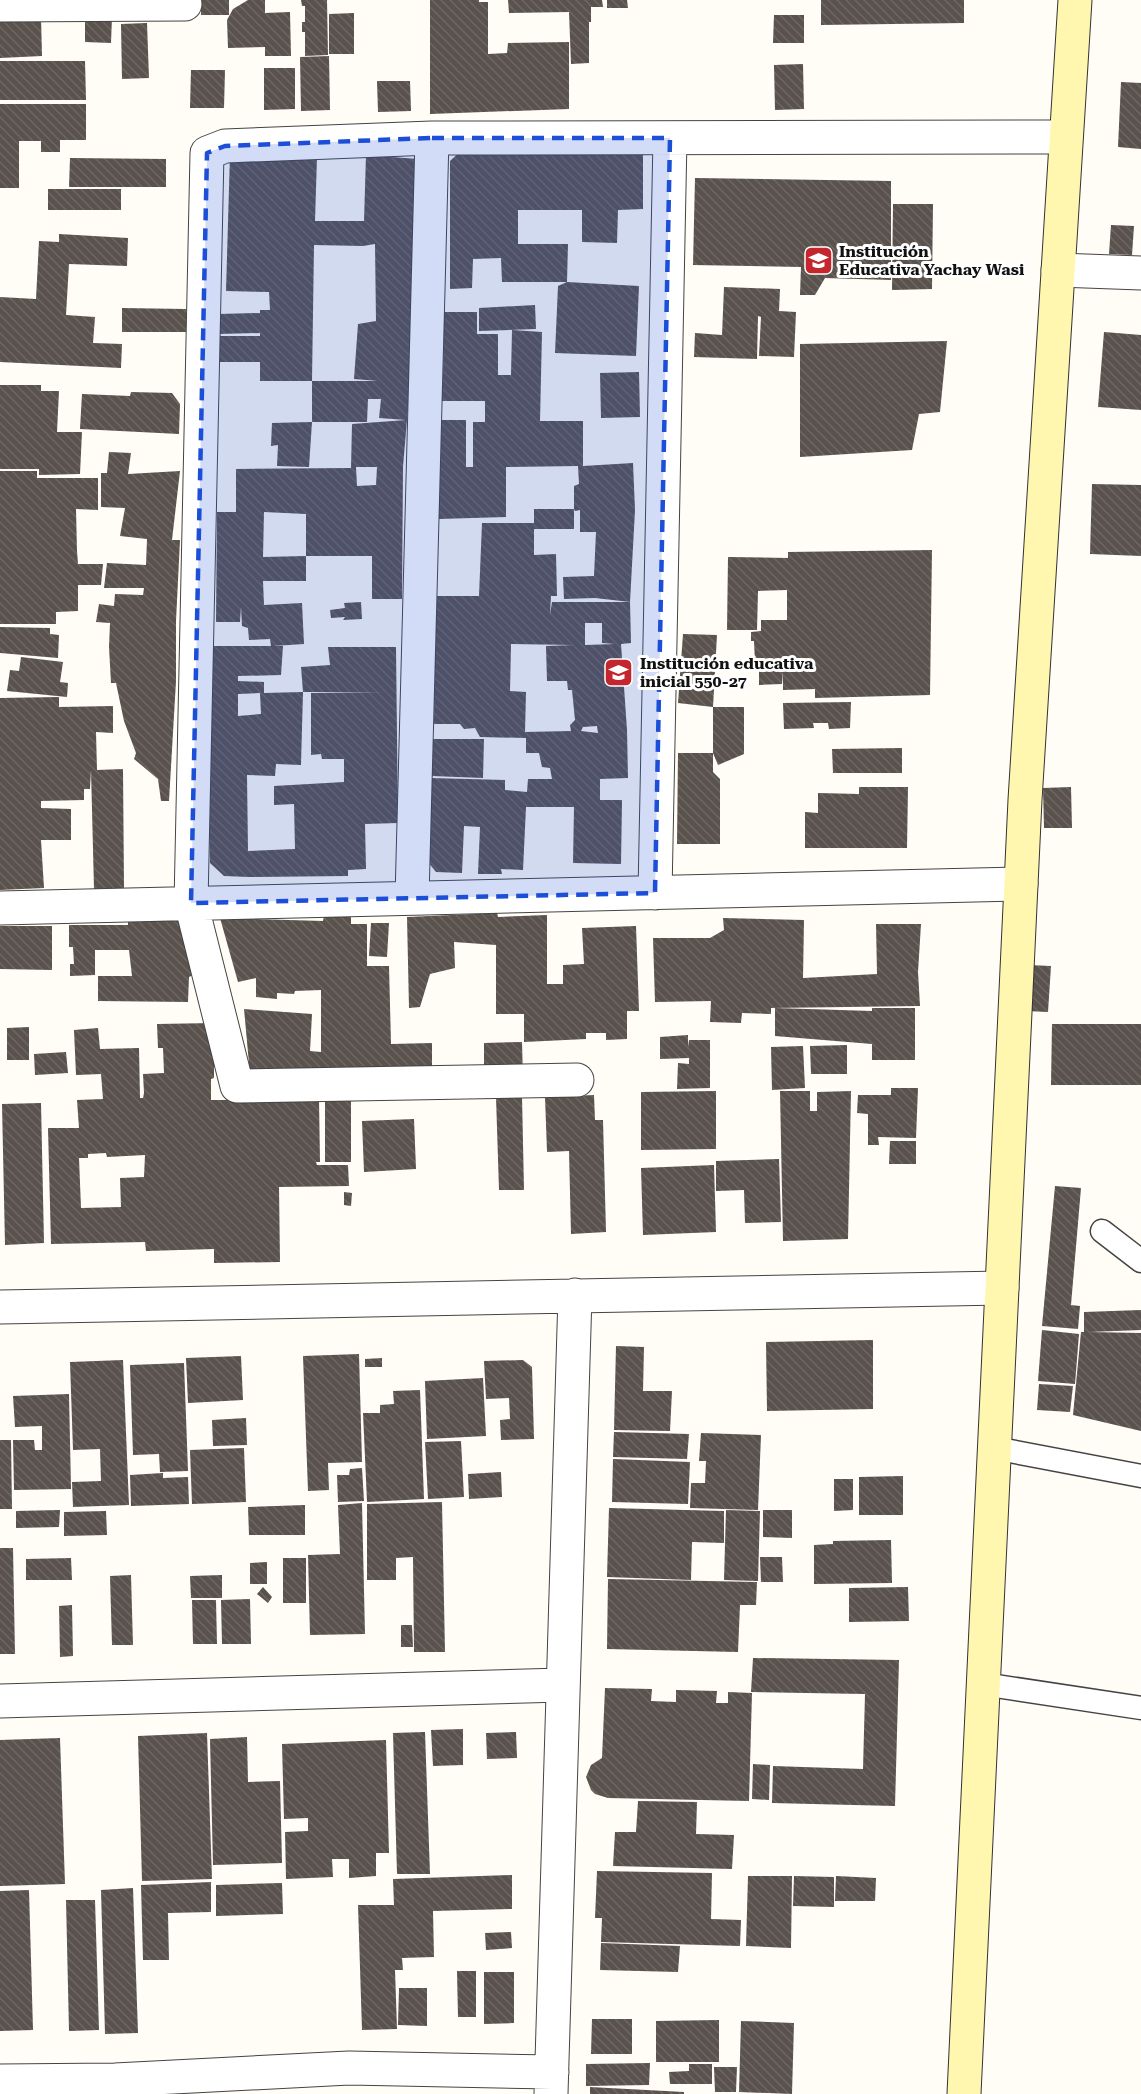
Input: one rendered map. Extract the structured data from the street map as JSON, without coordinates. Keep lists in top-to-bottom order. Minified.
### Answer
{"places":{"school or university":["Institución Educativa Yachay Wasi","Institución educativa inicial 550-27"]}}
